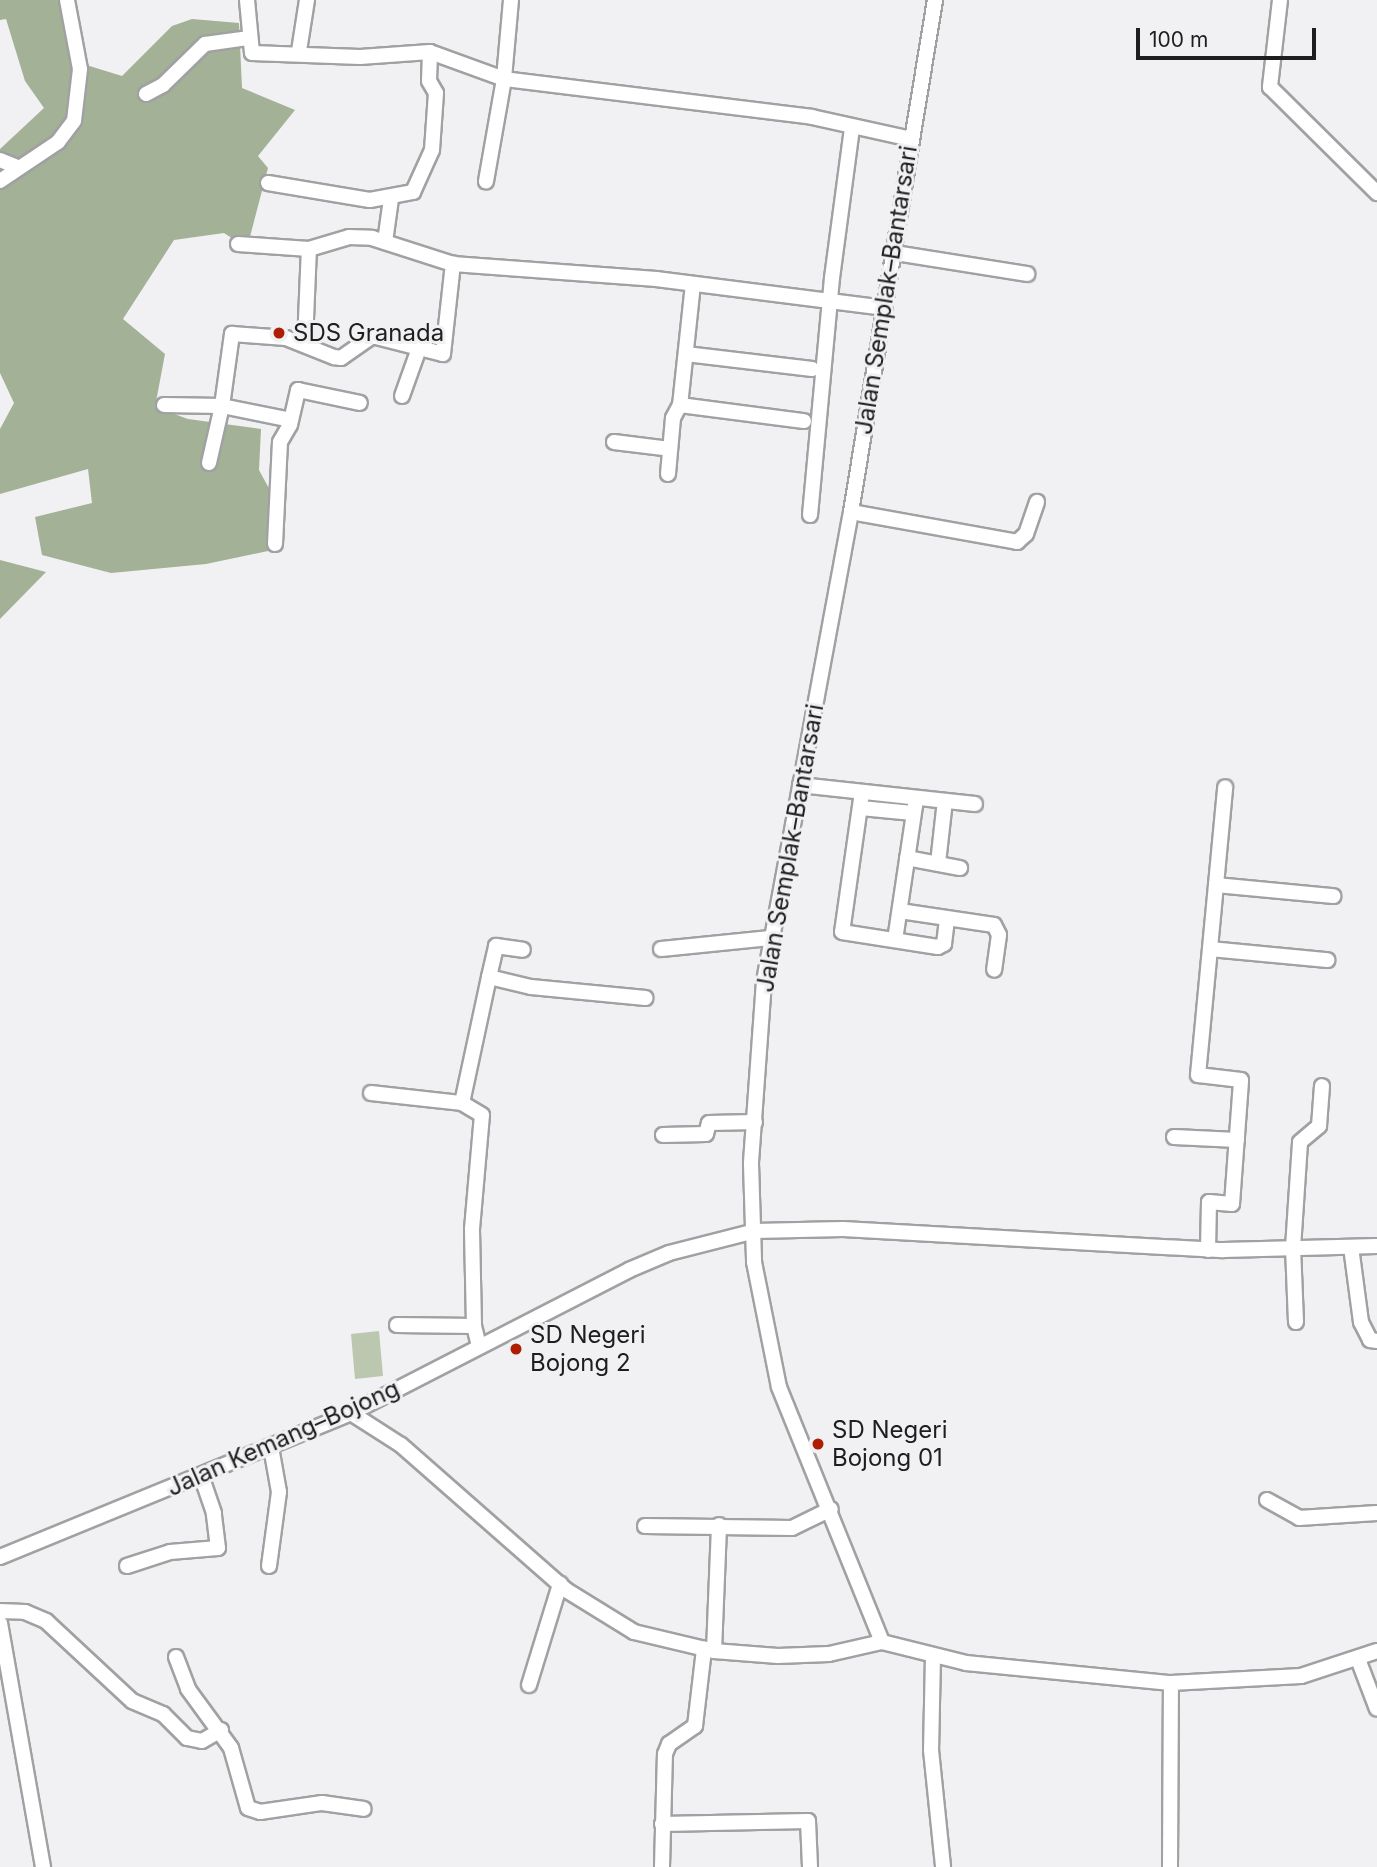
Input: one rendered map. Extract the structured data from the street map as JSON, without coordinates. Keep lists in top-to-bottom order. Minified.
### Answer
{"streets":{"street":["Jalan Semplak–Bantarsari","Jalan Kemang–Bojong"]},"crossings":[["Jalan Semplak–Bantarsari","Jalan Kemang–Bojong"]],"places":["SDS Granada","SD Negeri Bojong 2","SD Negeri Bojong 01"],"scale_bar":"100 m"}
